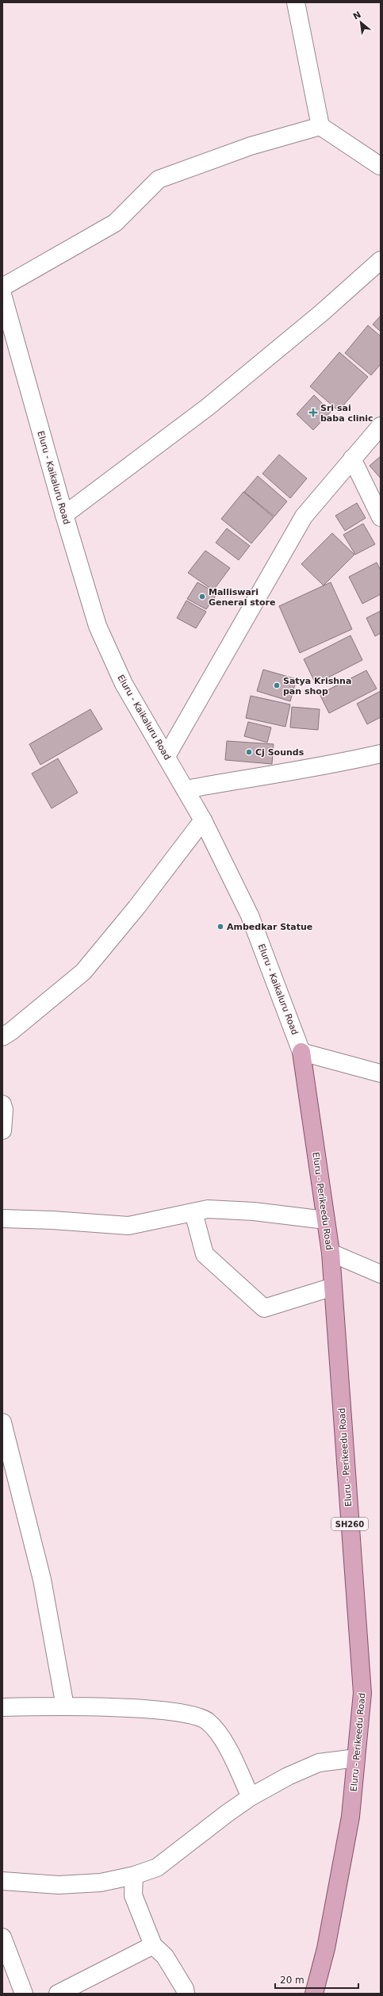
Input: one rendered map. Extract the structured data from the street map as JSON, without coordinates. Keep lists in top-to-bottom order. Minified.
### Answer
{"streets":{"main road":["Eluru - Perikeedu Road","SH260"],"street":["Eluru - Kaikaluru Road"]},"crossings":[["Eluru - Kaikaluru Road","Eluru - Perikeedu Road"]],"places":{"health":["Sri sai baba clinic"],"other":["Malliswari General store","Satya Krishna pan shop","Cj Sounds","Ambedkar Statue"]},"scale_bar":"20 m","north":"top left"}
